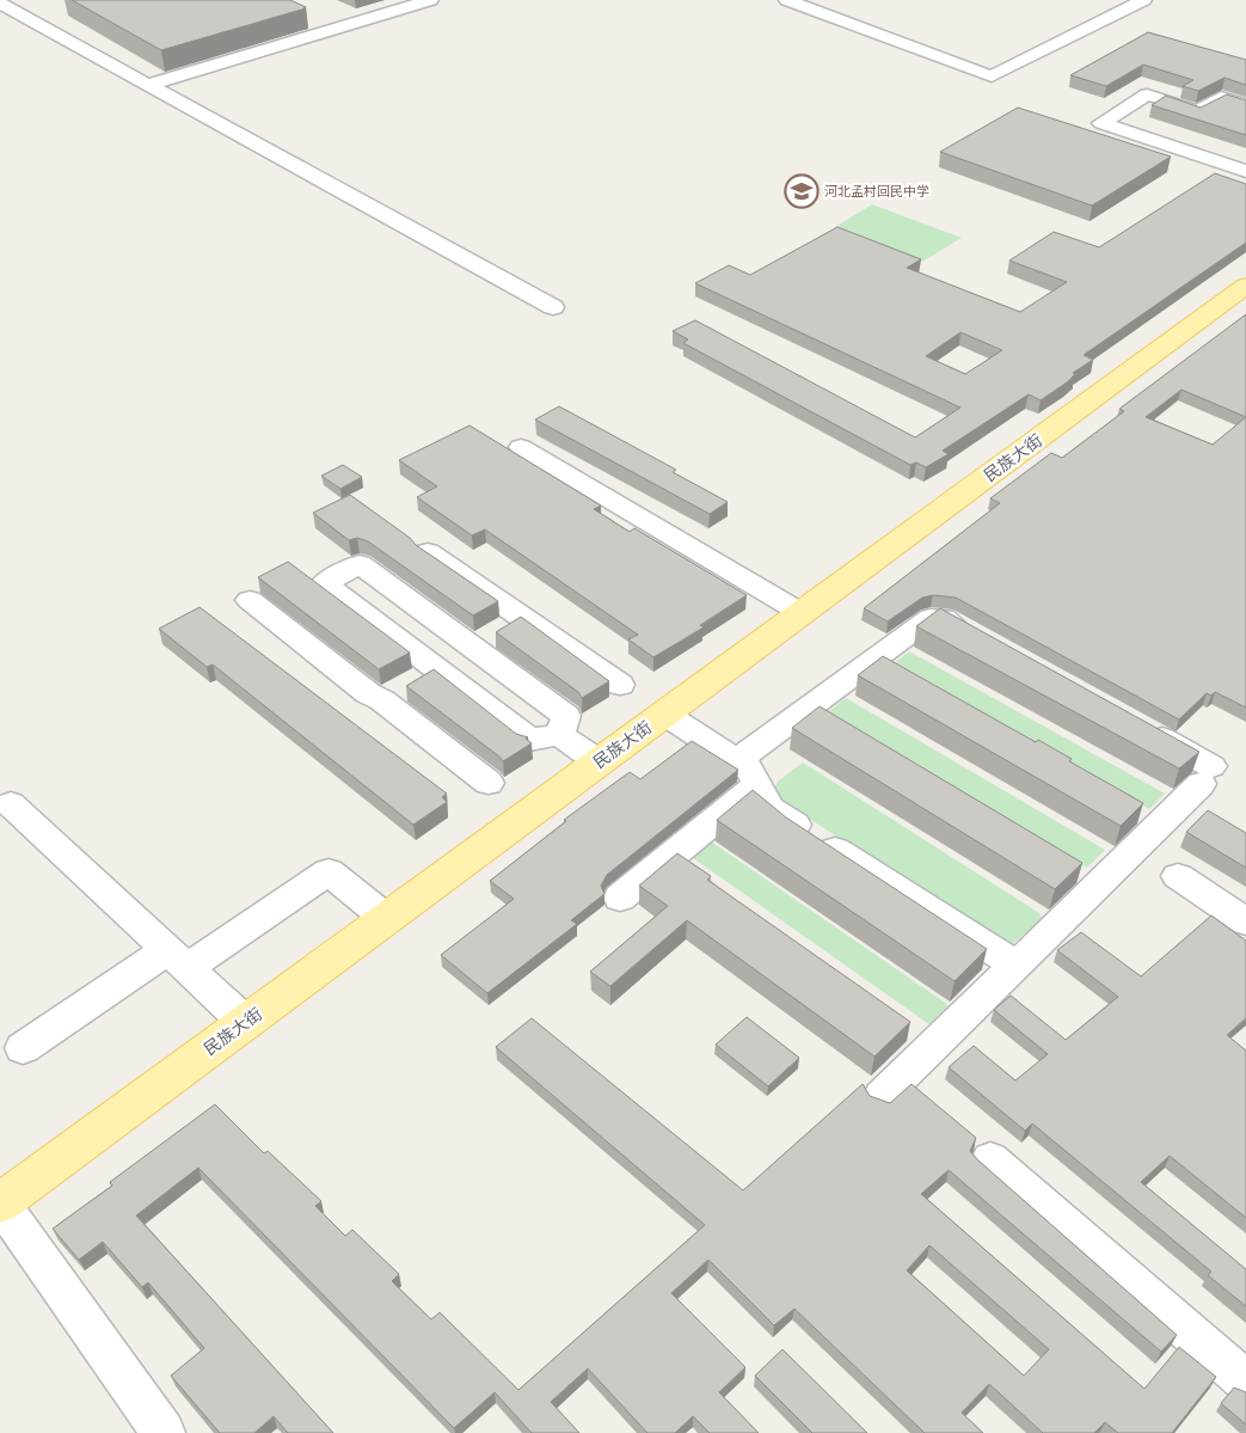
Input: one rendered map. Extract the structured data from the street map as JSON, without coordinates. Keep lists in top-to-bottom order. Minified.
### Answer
{"streets":{"main road":["民族大街"]},"places":{"school or university":["河北孟村回民中学"]}}
